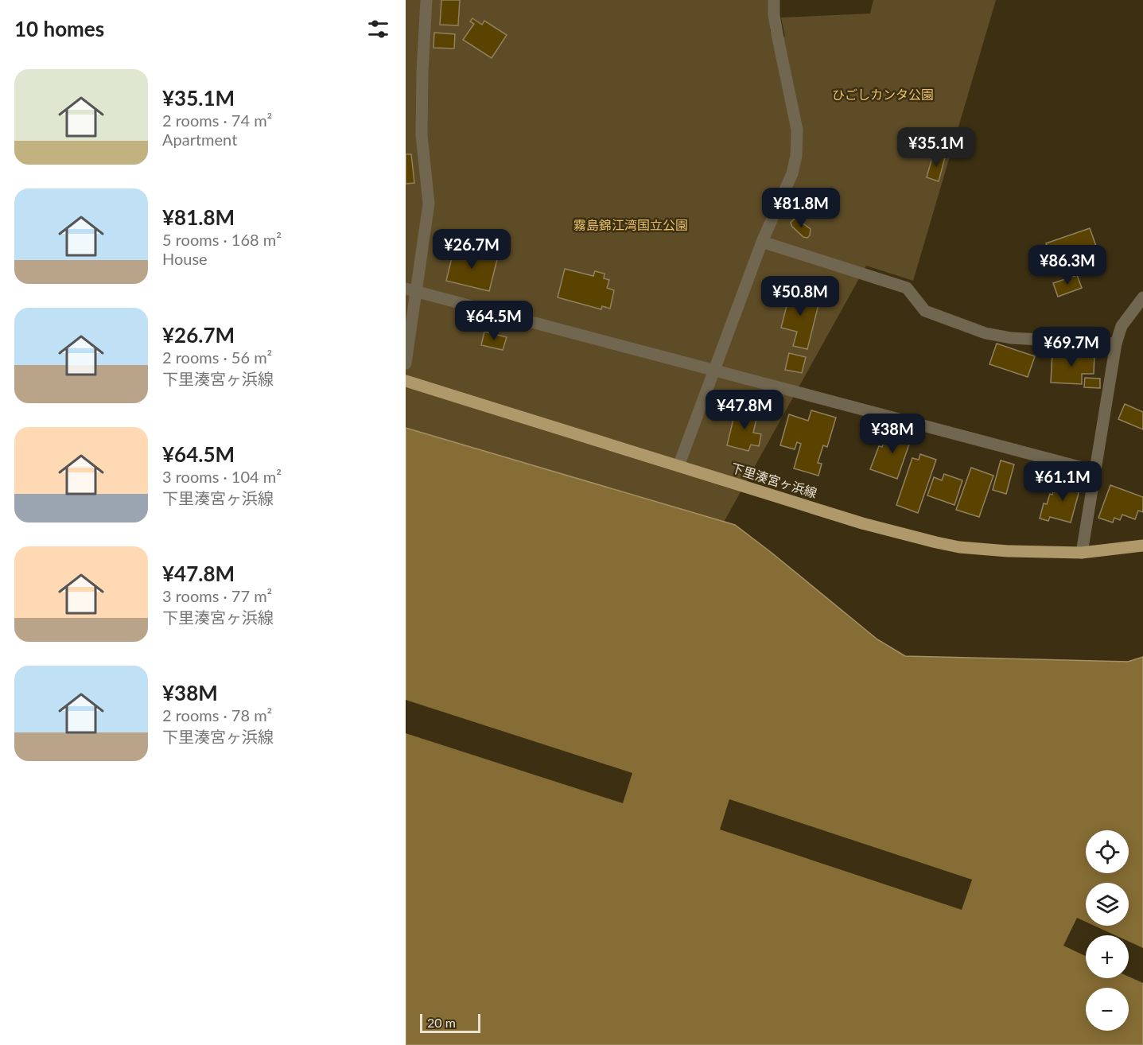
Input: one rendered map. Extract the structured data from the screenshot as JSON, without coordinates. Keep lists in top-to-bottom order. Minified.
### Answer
{"streets":{"main road":["下里湊宮ヶ浜線"]},"parks":["ひごしカンタ公園","霧島錦江湾国立公園"],"scale_bar":"20 m","page":{"heading":"10 homes","list":[{"name":"¥35.1M","note":"2 rooms · 74 m² · Apartment"},{"name":"¥81.8M","note":"5 rooms · 168 m² · House"},{"name":"¥26.7M","note":"2 rooms · 56 m² · 下里湊宮ヶ浜線"},{"name":"¥64.5M","note":"3 rooms · 104 m² · 下里湊宮ヶ浜線"},{"name":"¥47.8M","note":"3 rooms · 77 m² · 下里湊宮ヶ浜線"},{"name":"¥38M","note":"2 rooms · 78 m² · 下里湊宮ヶ浜線"}],"price":["¥35.1M","¥81.8M","¥26.7M","¥86.3M","¥50.8M","¥64.5M","¥69.7M","¥47.8M","¥38M","¥61.1M"],"map_buttons":["+","−"],"scale":"20 m"}}
